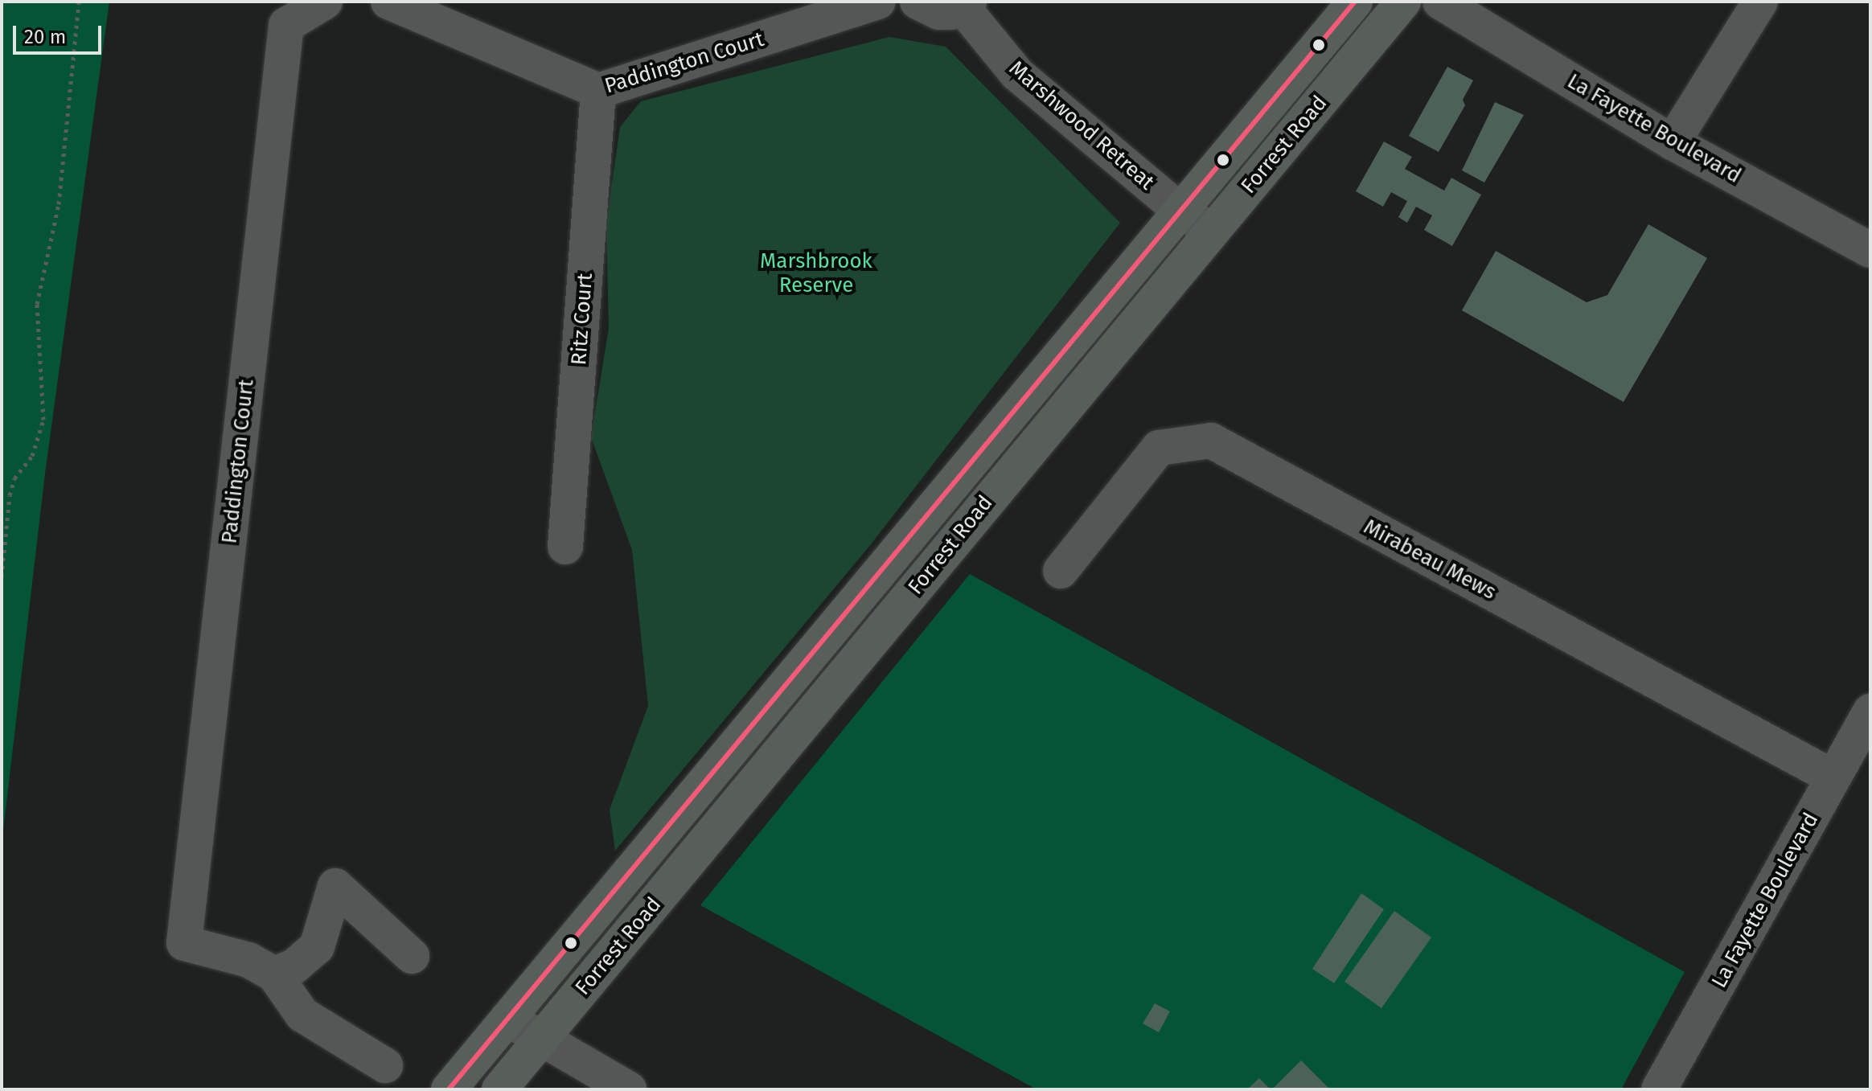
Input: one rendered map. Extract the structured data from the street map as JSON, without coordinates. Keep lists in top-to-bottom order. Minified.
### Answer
{"streets":{"main road":["Forrest Road"],"street":["Paddington Court","Marshwood Retreat","La Fayette Boulevard","Ritz Court","Mirabeau Mews"]},"crossings":[["Paddington Court","Ritz Court"],["Marshwood Retreat","Forrest Road"],["La Fayette Boulevard","Mirabeau Mews"]],"parks":["Marshbrook Reserve"],"scale_bar":"20 m"}
